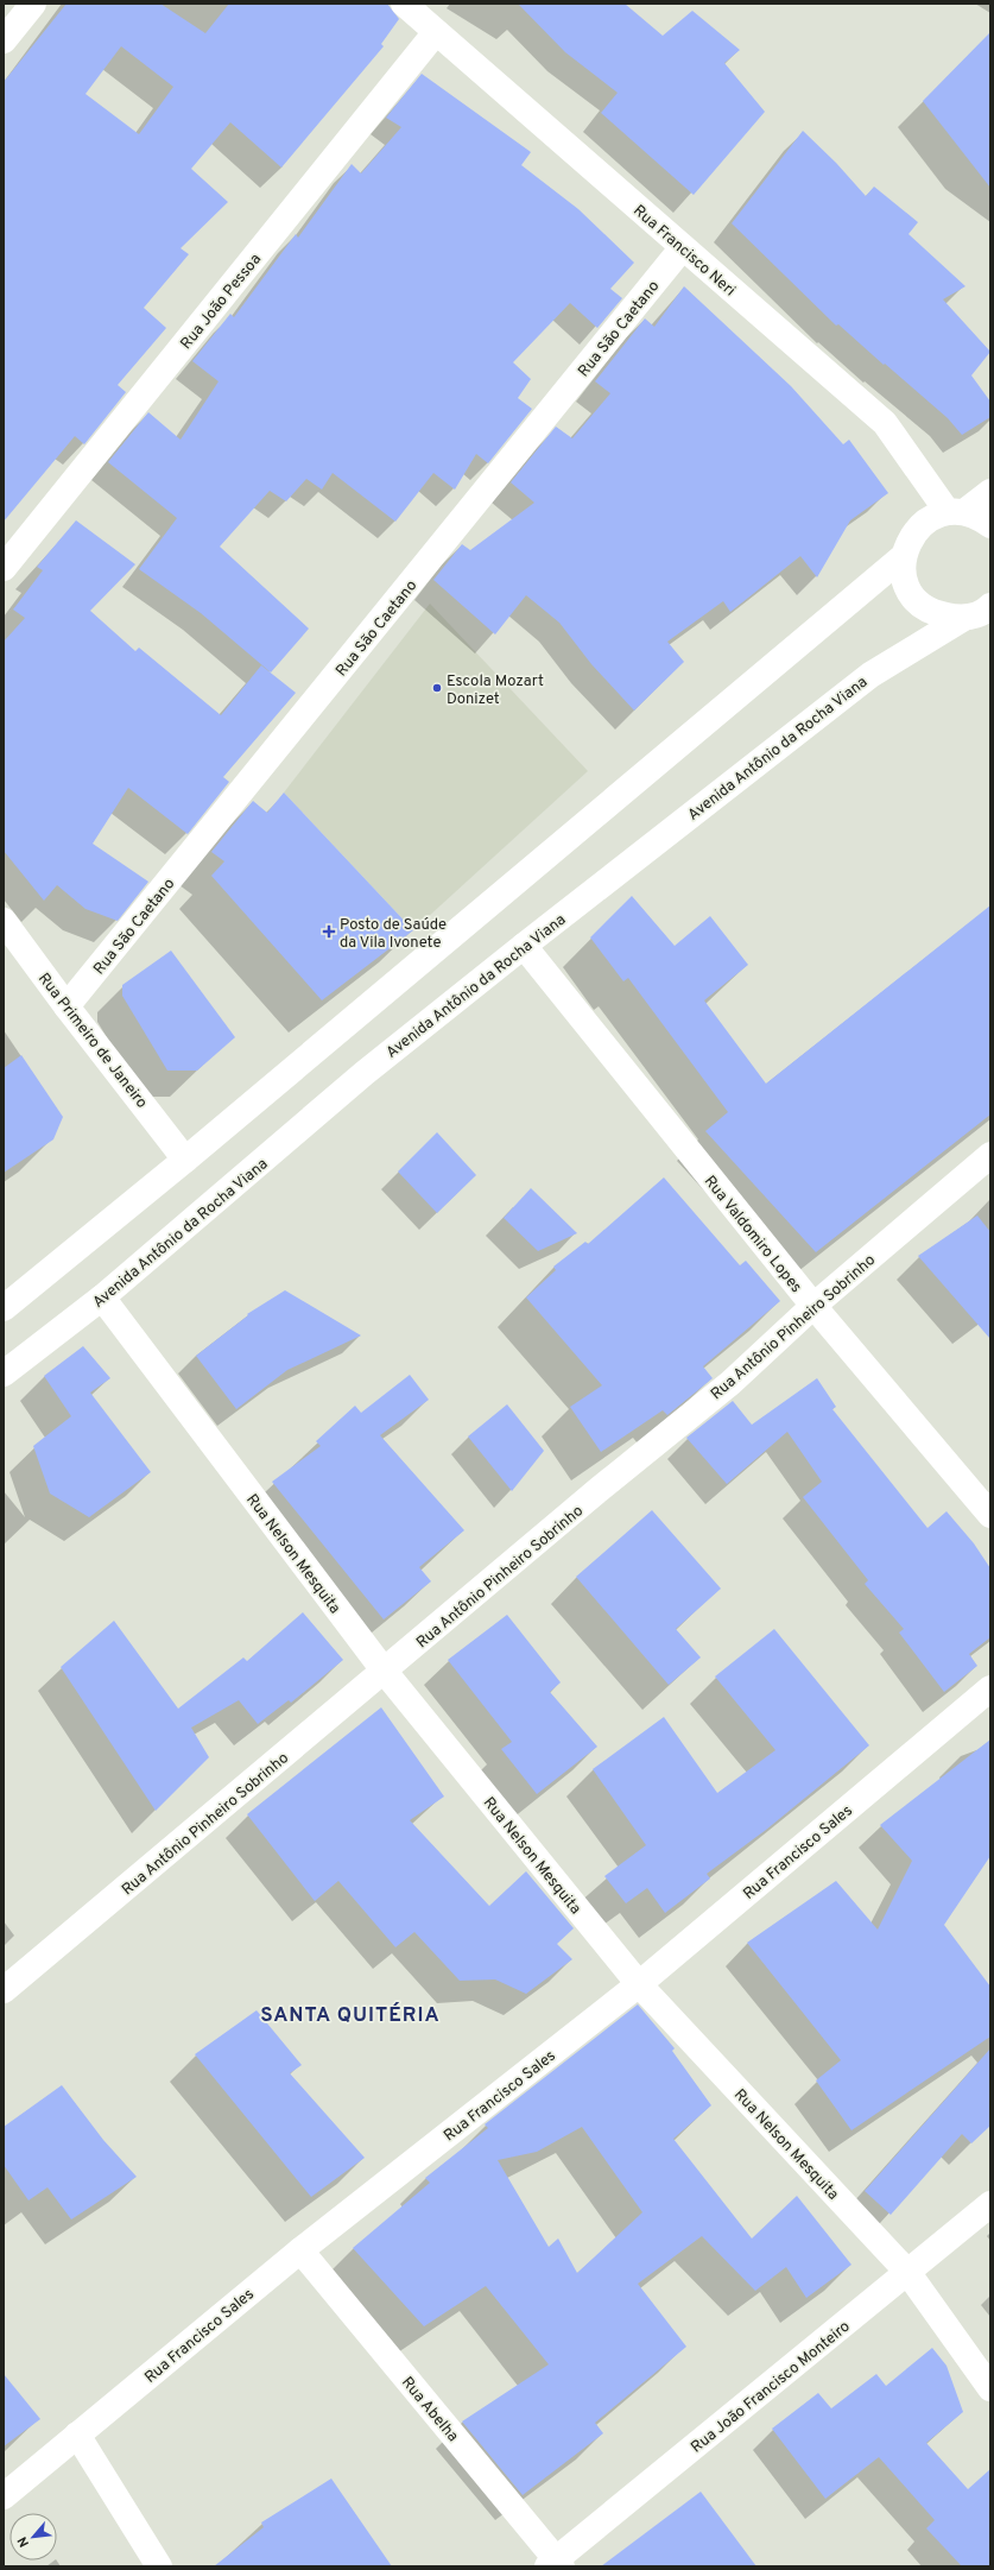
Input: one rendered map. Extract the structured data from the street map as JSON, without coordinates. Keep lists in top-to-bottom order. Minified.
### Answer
{"streets":{"street":["Rua Francisco Neri","Rua João Pessoa","Rua São Caetano","Avenida Antônio da Rocha Viana","Rua Primeiro de Janeiro","Rua Valdomiro Lopes","Rua Antônio Pinheiro Sobrinho","Rua Nelson Mesquita","Rua Francisco Sales","Rua João Francisco Monteiro","Rua Abelha"]},"crossings":[["Rua Francisco Neri","Rua João Pessoa"],["Rua Francisco Neri","Rua São Caetano"],["Rua São Caetano","Rua Primeiro de Janeiro"],["Avenida Antônio da Rocha Viana","Rua Valdomiro Lopes"],["Avenida Antônio da Rocha Viana","Rua Nelson Mesquita"],["Rua Valdomiro Lopes","Rua Antônio Pinheiro Sobrinho"],["Rua Antônio Pinheiro Sobrinho","Rua Nelson Mesquita"],["Rua Nelson Mesquita","Rua Francisco Sales"],["Rua Nelson Mesquita","Rua João Francisco Monteiro"],["Rua Francisco Sales","Rua Abelha"],["Rua João Francisco Monteiro","Rua Abelha"]],"districts":["SANTA QUITÉRIA"],"places":{"other":["Escola Mozart Donizet"],"health":["Posto de Saúde da Vila Ivonete"]},"north":"bottom left"}
